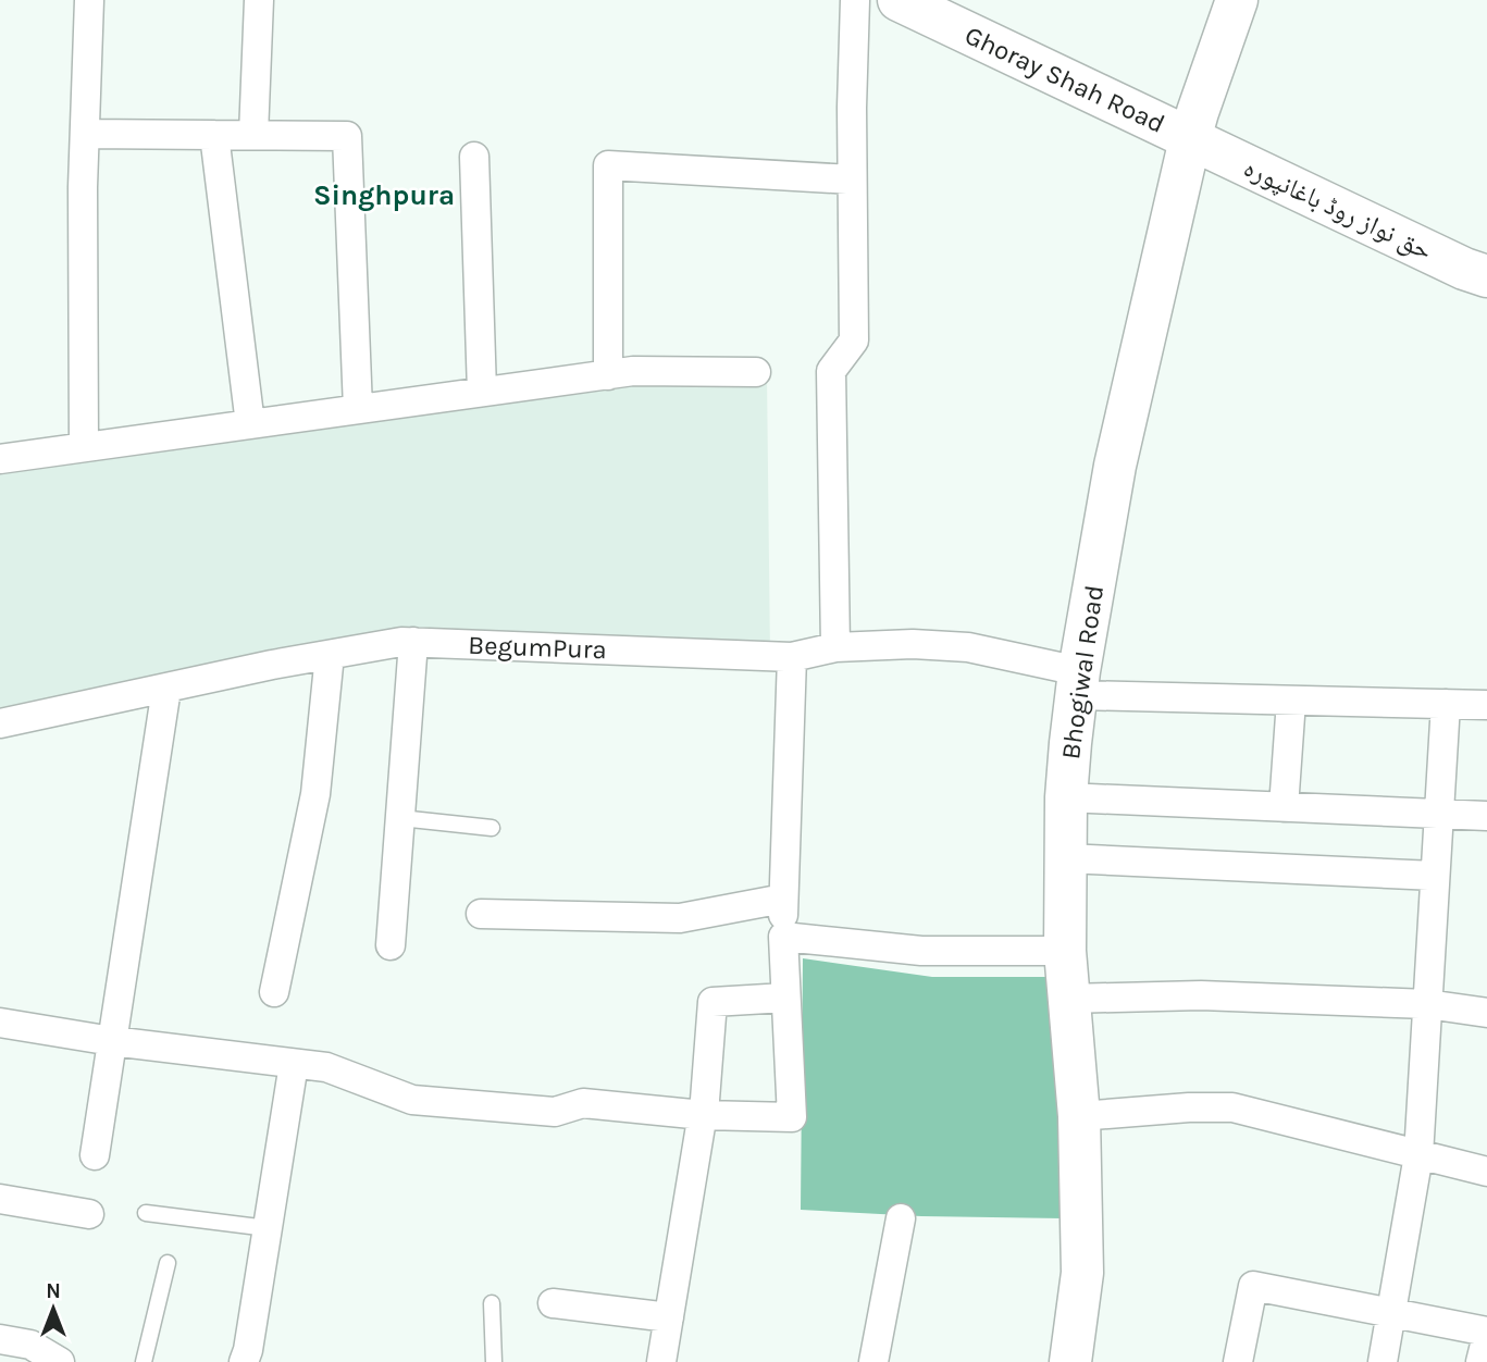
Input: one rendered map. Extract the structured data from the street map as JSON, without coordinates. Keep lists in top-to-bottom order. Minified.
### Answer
{"streets":{"main road":["Ghoray Shah Road","حق نواز روڈ باغانپورہ","Bhogiwal Road"],"street":["BegumPura"]},"crossings":[["Ghoray Shah Road","حق نواز روڈ باغانپورہ"],["Ghoray Shah Road","Bhogiwal Road"],["حق نواز روڈ باغانپورہ","Bhogiwal Road"],["BegumPura","Bhogiwal Road"]],"districts":["Singhpura"],"north":"top"}
